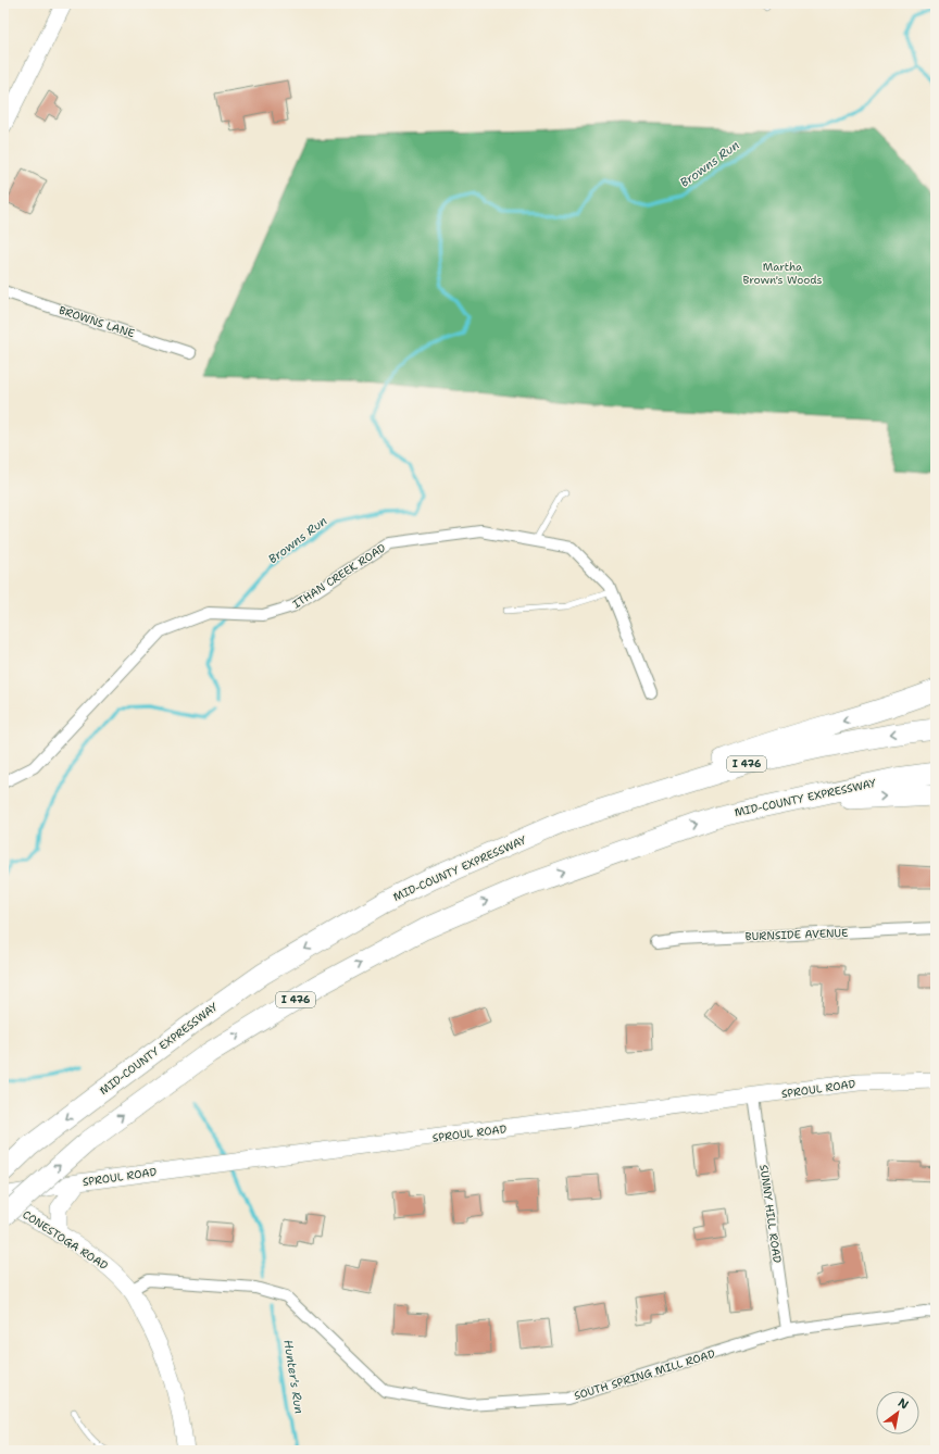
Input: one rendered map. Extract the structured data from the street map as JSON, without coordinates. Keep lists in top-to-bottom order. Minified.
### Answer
{"streets":{"highway":["I 476","MID-COUNTY EXPRESSWAY"],"main road":["SPROUL ROAD","CONESTOGA ROAD"],"street":["BROWNS LANE","ITHAN CREEK ROAD","BURNSIDE AVENUE","SUNNY HILL ROAD","SOUTH SPRING MILL ROAD"]},"crossings":[["SPROUL ROAD","SUNNY HILL ROAD"],["SUNNY HILL ROAD","SOUTH SPRING MILL ROAD"],["CONESTOGA ROAD","SOUTH SPRING MILL ROAD"]],"water":["Browns Run","Hunter's Run"],"parks":["Martha Brown's Woods"],"north":"top right"}
